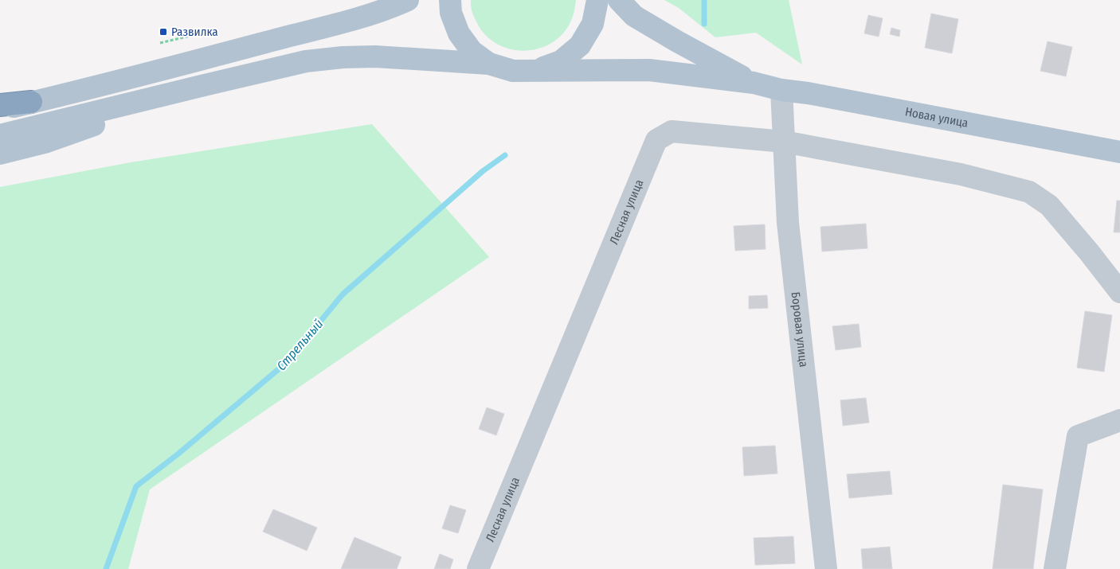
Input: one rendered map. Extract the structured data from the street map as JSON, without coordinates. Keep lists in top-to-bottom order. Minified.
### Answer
{"streets":{"main road":["Новая улица"],"street":["Лесная улица","Боровая улица"]},"crossings":[["Новая улица","Боровая улица"],["Лесная улица","Боровая улица"]],"water":["Стрельный"],"places":{"transit":["Развилка"]}}
